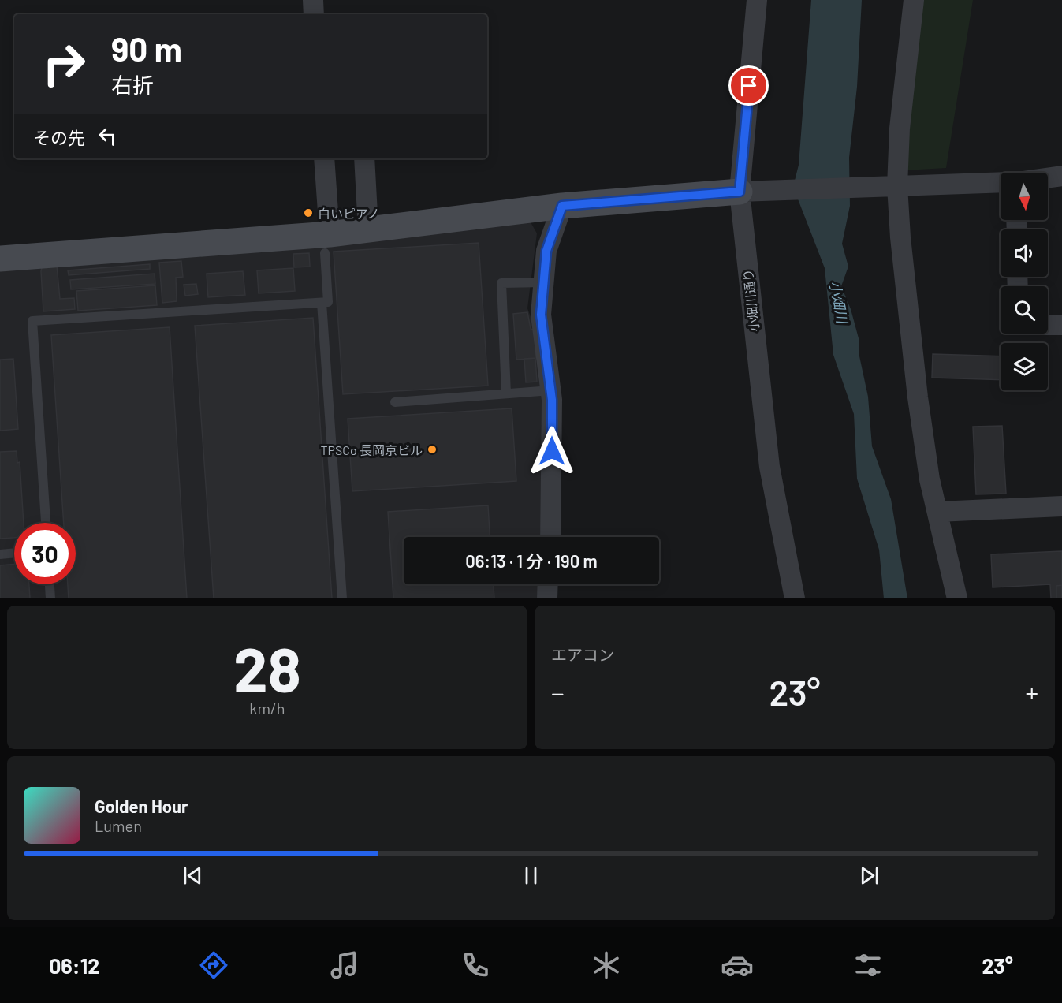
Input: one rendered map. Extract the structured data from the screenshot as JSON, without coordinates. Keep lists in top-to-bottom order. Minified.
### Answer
{"streets":{"street":["小畑川通り"]},"water":["小畑川"],"places":["白いピアノ","TPSCo 長岡京ビル"],"north":"bottom","page":{"turn":["90 m","右折"],"then":"その先","limit":"30","trip":"06:13 · 1 分 · 190 m","tile":[["28","km/h"],"エアコン"],"heat":["−","23°","+"],"song":["Golden Hour","Lumen"],"tabs":["06:12","23°"]}}
